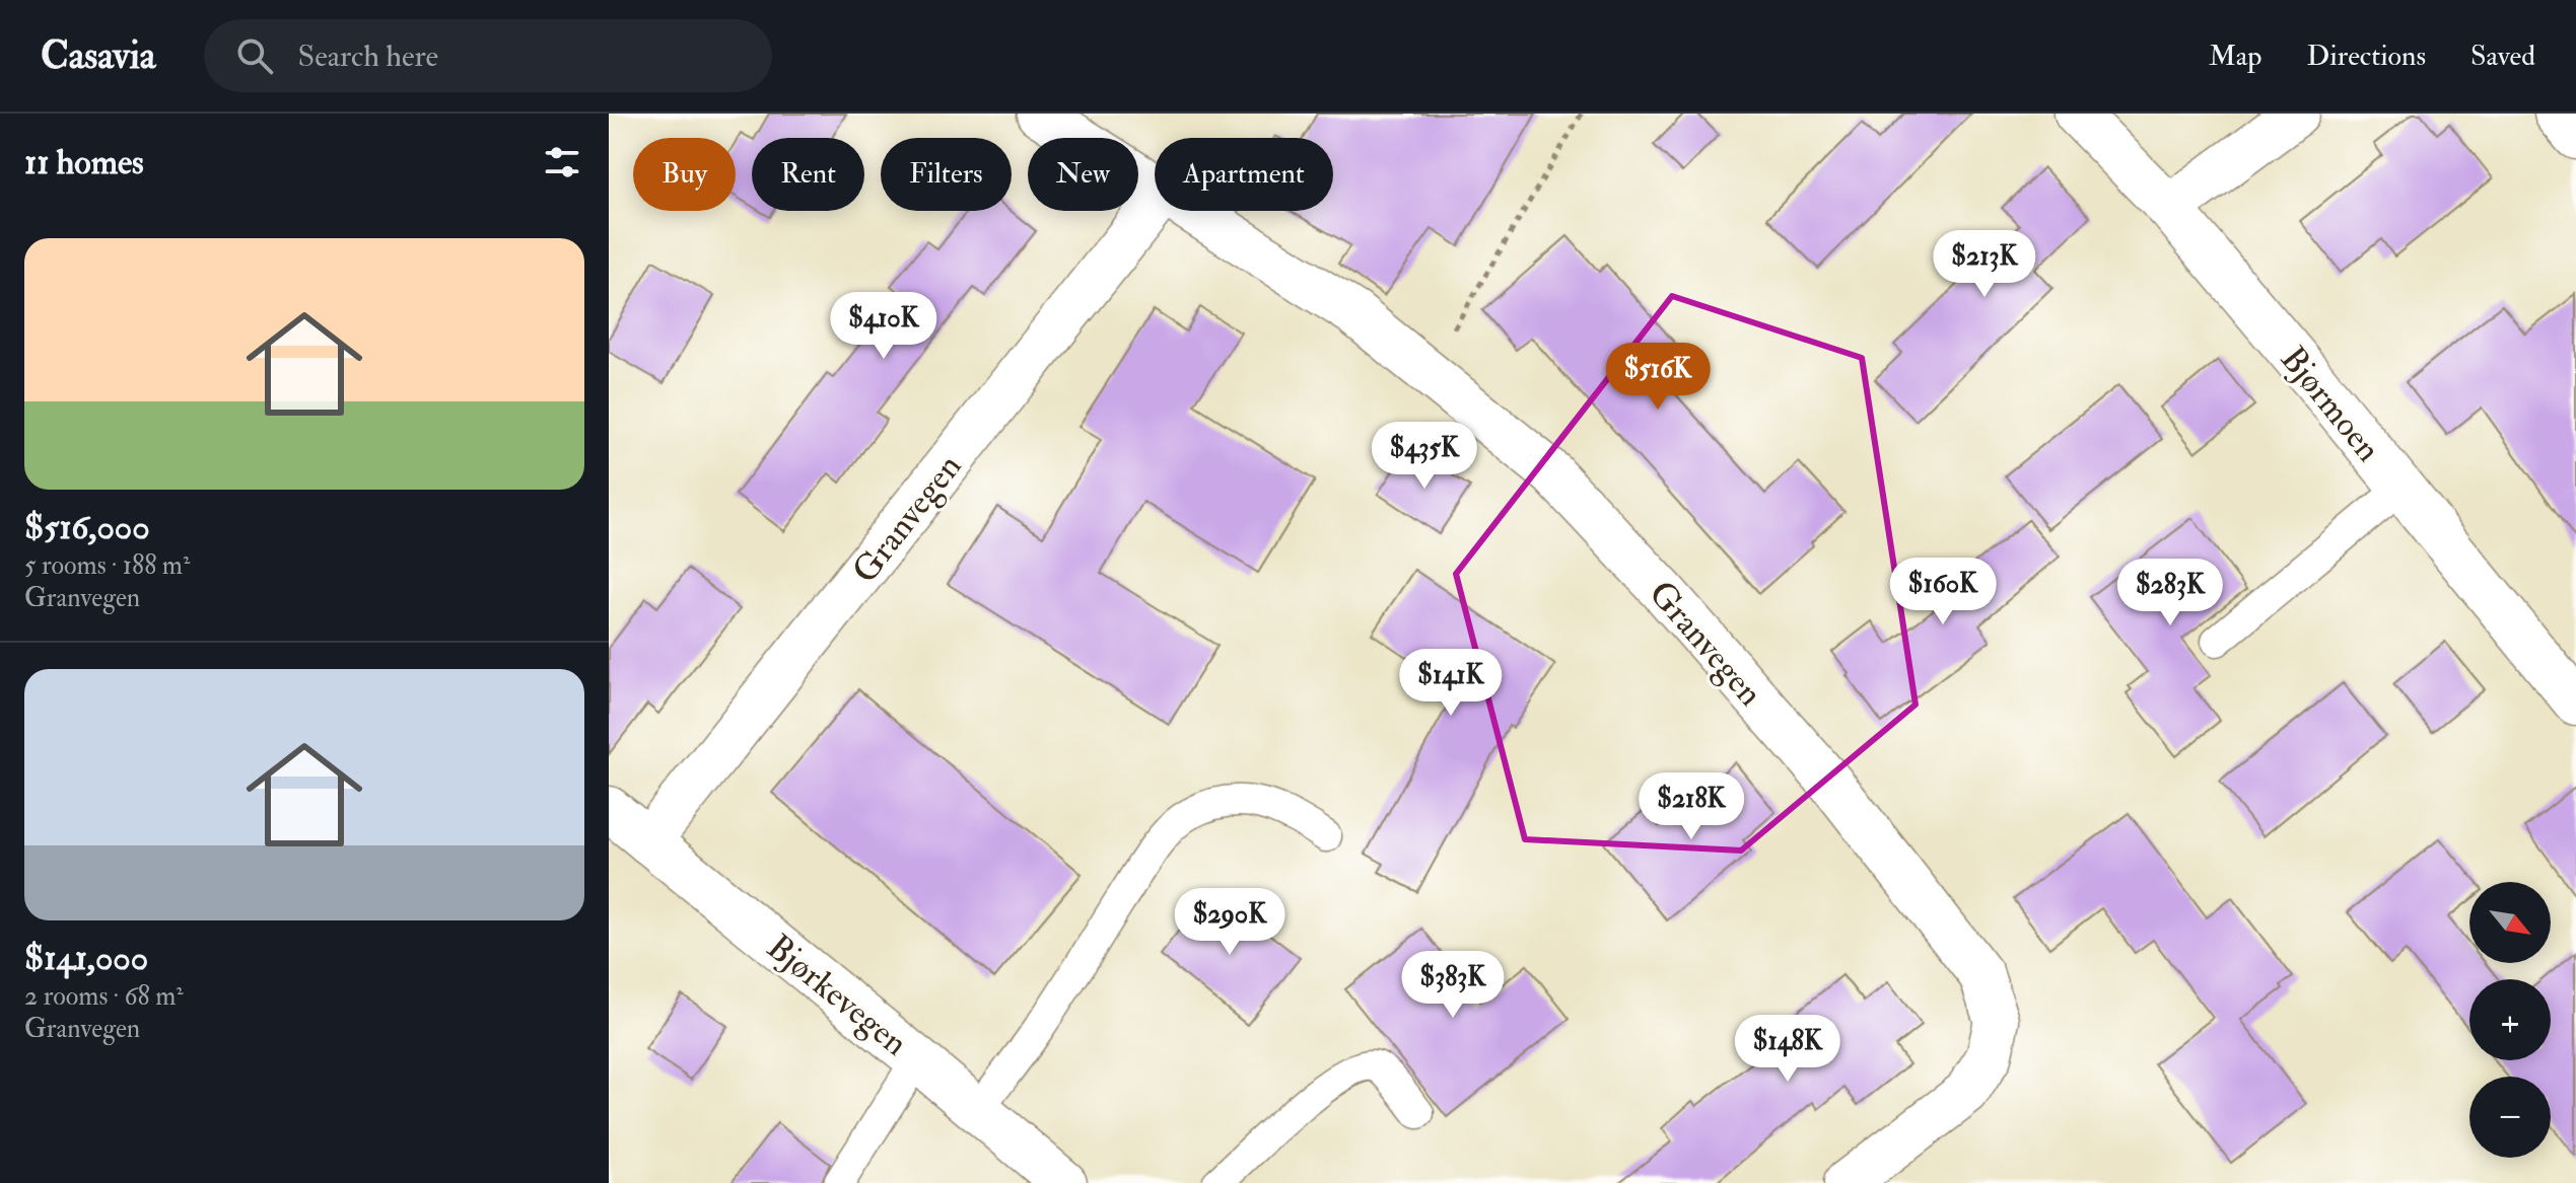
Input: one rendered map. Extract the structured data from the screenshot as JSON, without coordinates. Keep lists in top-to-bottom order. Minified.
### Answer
{"streets":{"street":["Bjørmoen","Granvegen","Bjørkevegen"]},"crossings":[["Granvegen","Bjørkevegen"]],"north":"bottom right","page":{"header":"Casavia","search":"Search here","nav":["Map","Directions","Saved"],"heading":"11 homes","chip":["Buy","Rent","Filters","New","Apartment"],"list":[{"name":"$516,000","note":"5 rooms · 188 m² · Granvegen"},{"name":"$141,000","note":"2 rooms · 68 m² · Granvegen"}],"price":["$213K","$410K","$516K","$435K","$160K","$283K","$141K","$218K","$290K","$383K","$148K"],"map_buttons":["+","−"]}}
